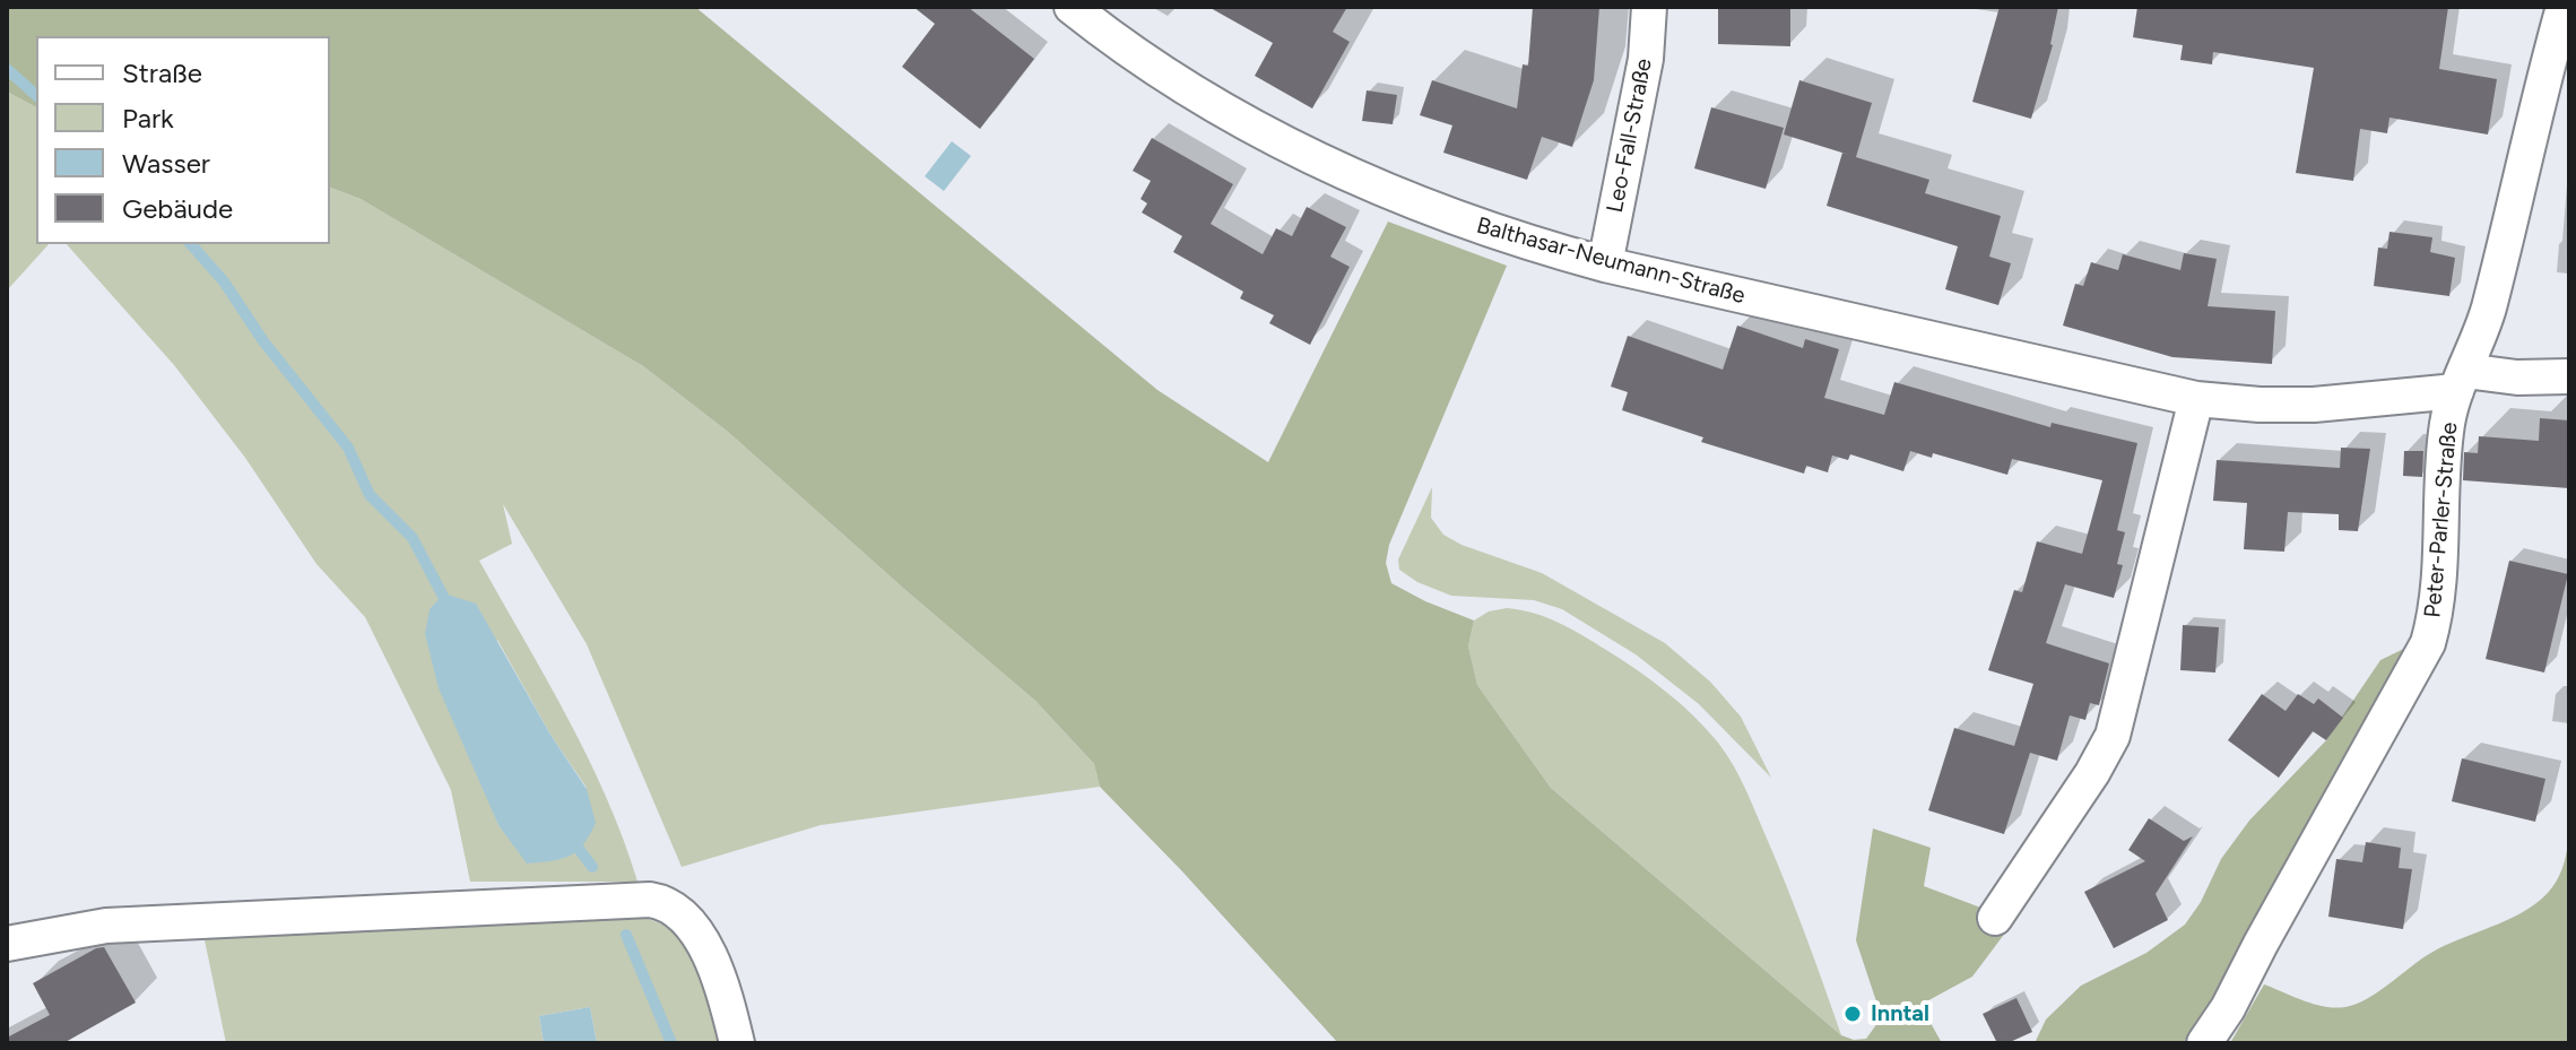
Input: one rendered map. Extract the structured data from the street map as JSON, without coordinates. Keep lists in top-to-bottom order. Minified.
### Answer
{"streets":{"street":["Leo-Fall-Straße","Balthasar-Neumann-Straße","Peter-Parler-Straße"]},"crossings":[["Leo-Fall-Straße","Balthasar-Neumann-Straße"],["Balthasar-Neumann-Straße","Peter-Parler-Straße"]],"places":["Inntal"],"legend":["Straße","Park","Wasser","Gebäude"]}
